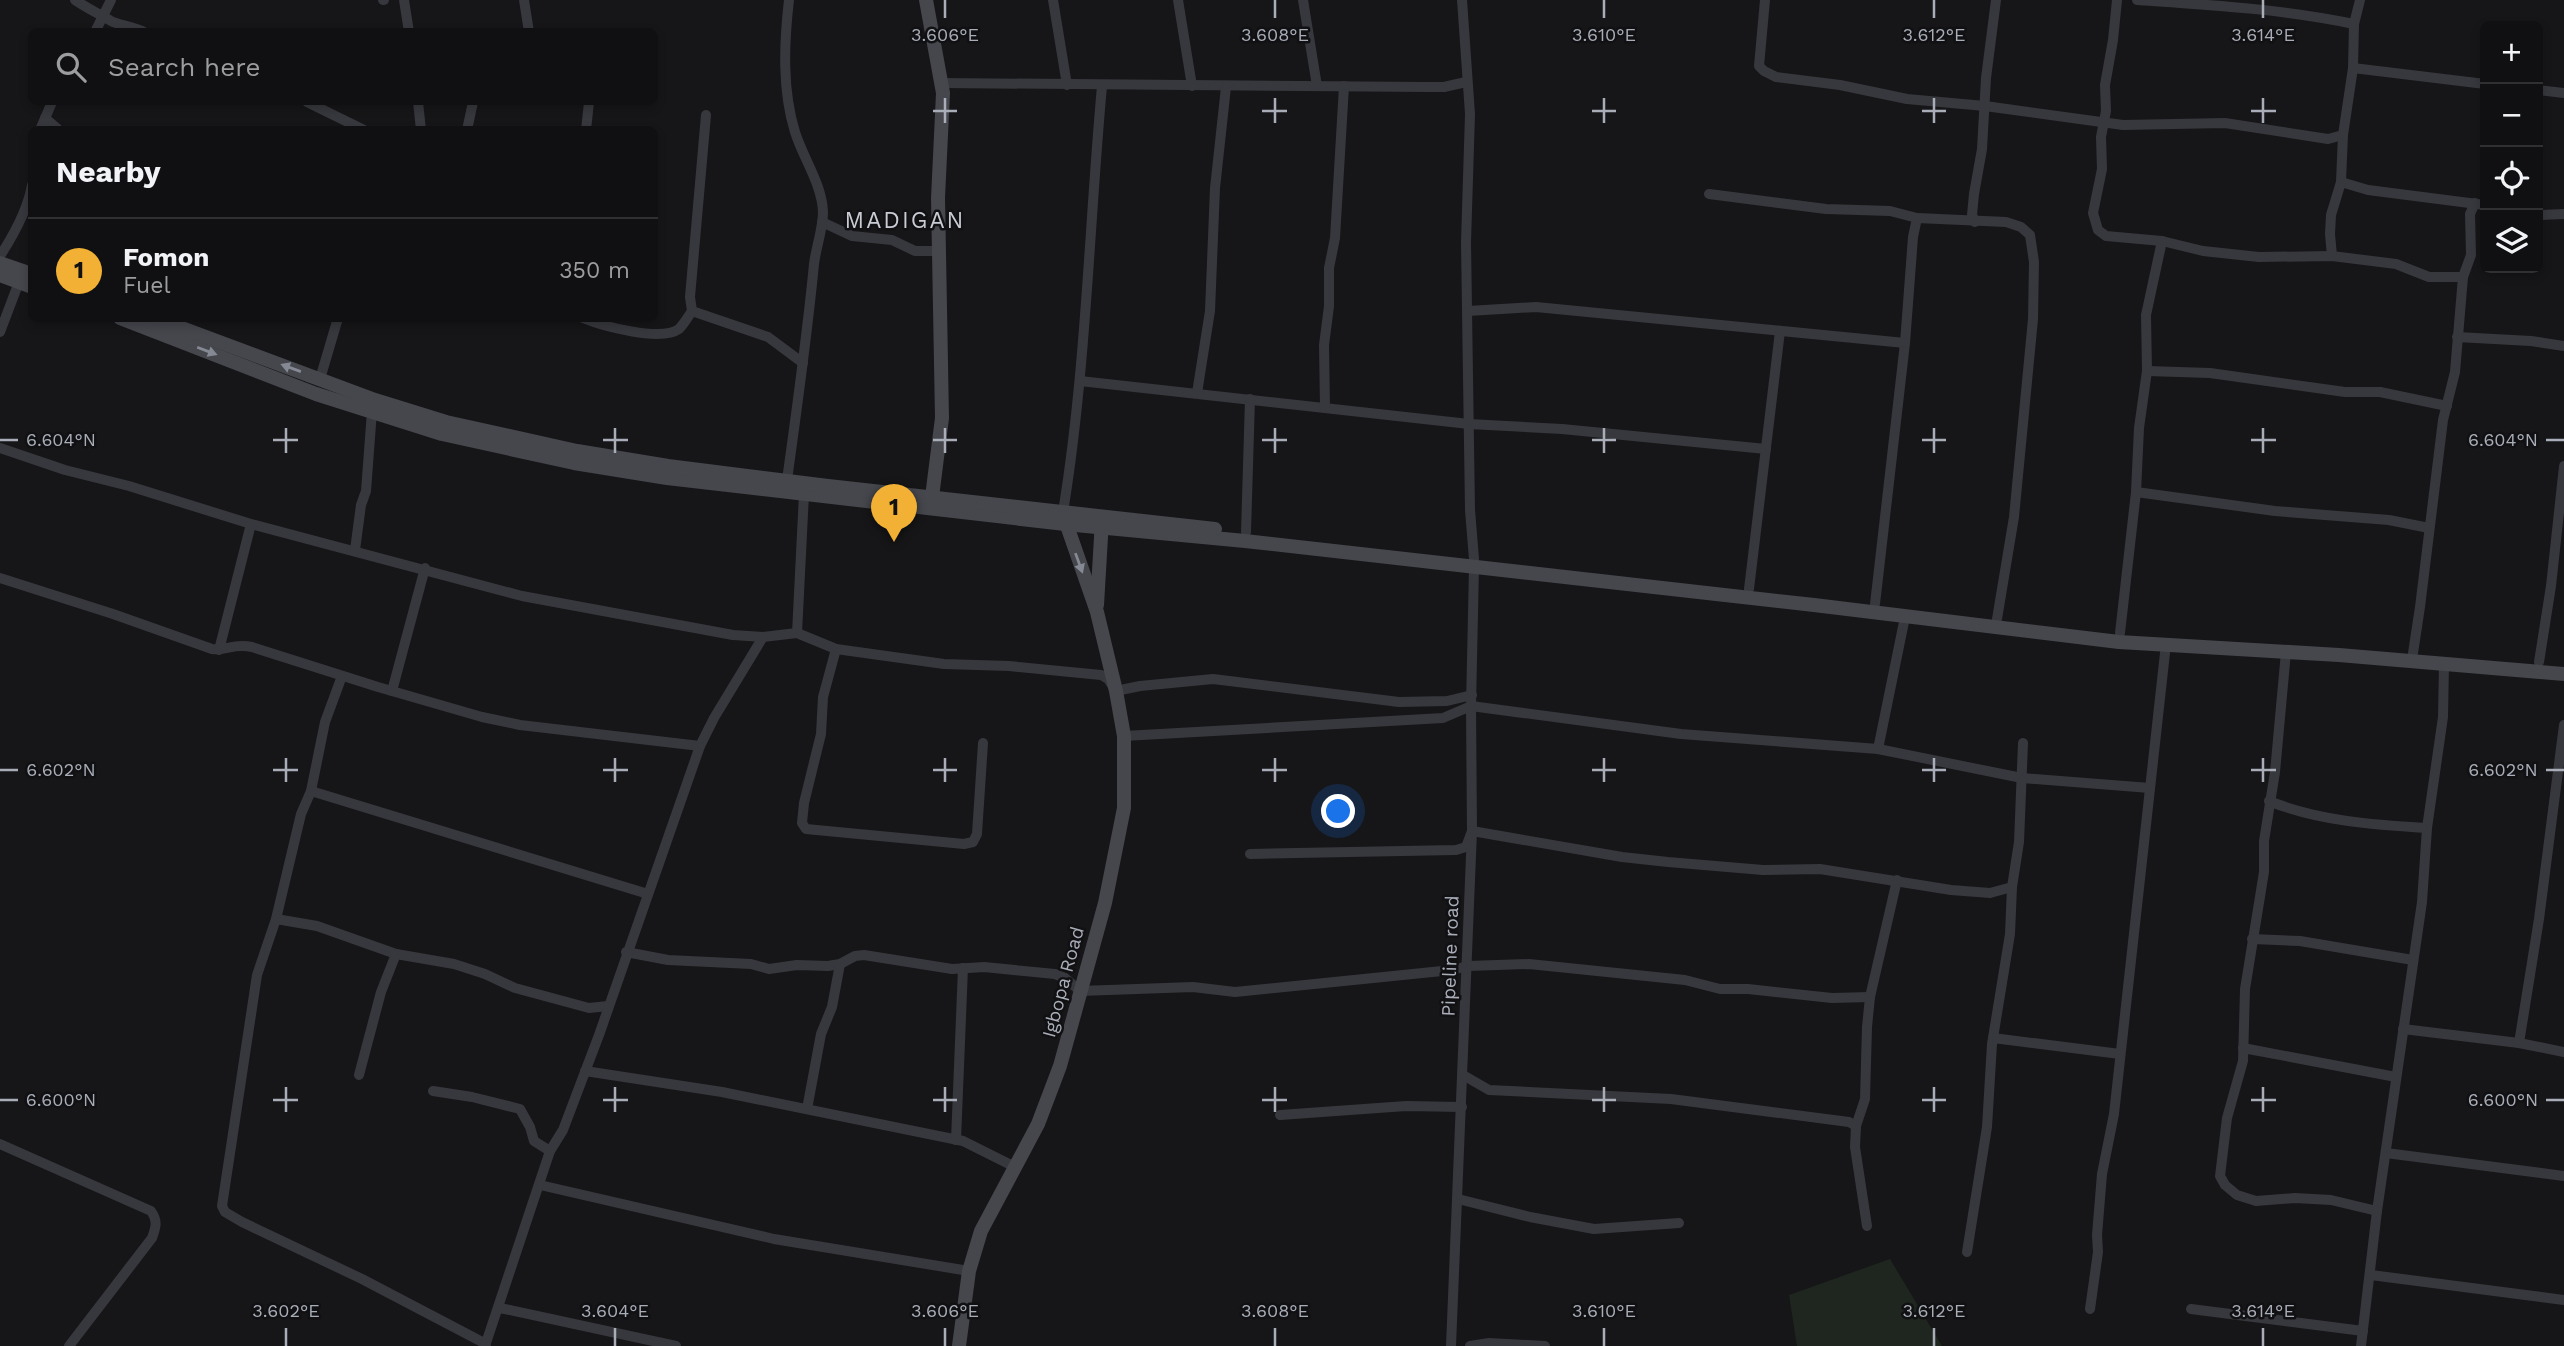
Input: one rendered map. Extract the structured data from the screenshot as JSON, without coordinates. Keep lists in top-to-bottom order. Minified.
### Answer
{"streets":{"main road":["Igbopa Road"],"street":["Pipeline road"]},"districts":["MADIGAN"],"page":{"map_buttons":["+","−"],"search":"Search here","heading":"Nearby","list":[{"mark":"1","name":"Fomon","note":"Fuel","value":"350 m"}],"pins":"1"},"coordinates":["3.606°E","3.608°E","3.610°E","3.612°E","3.614°E","6.604°N","6.602°N","6.600°N","3.602°E","3.604°E"]}
